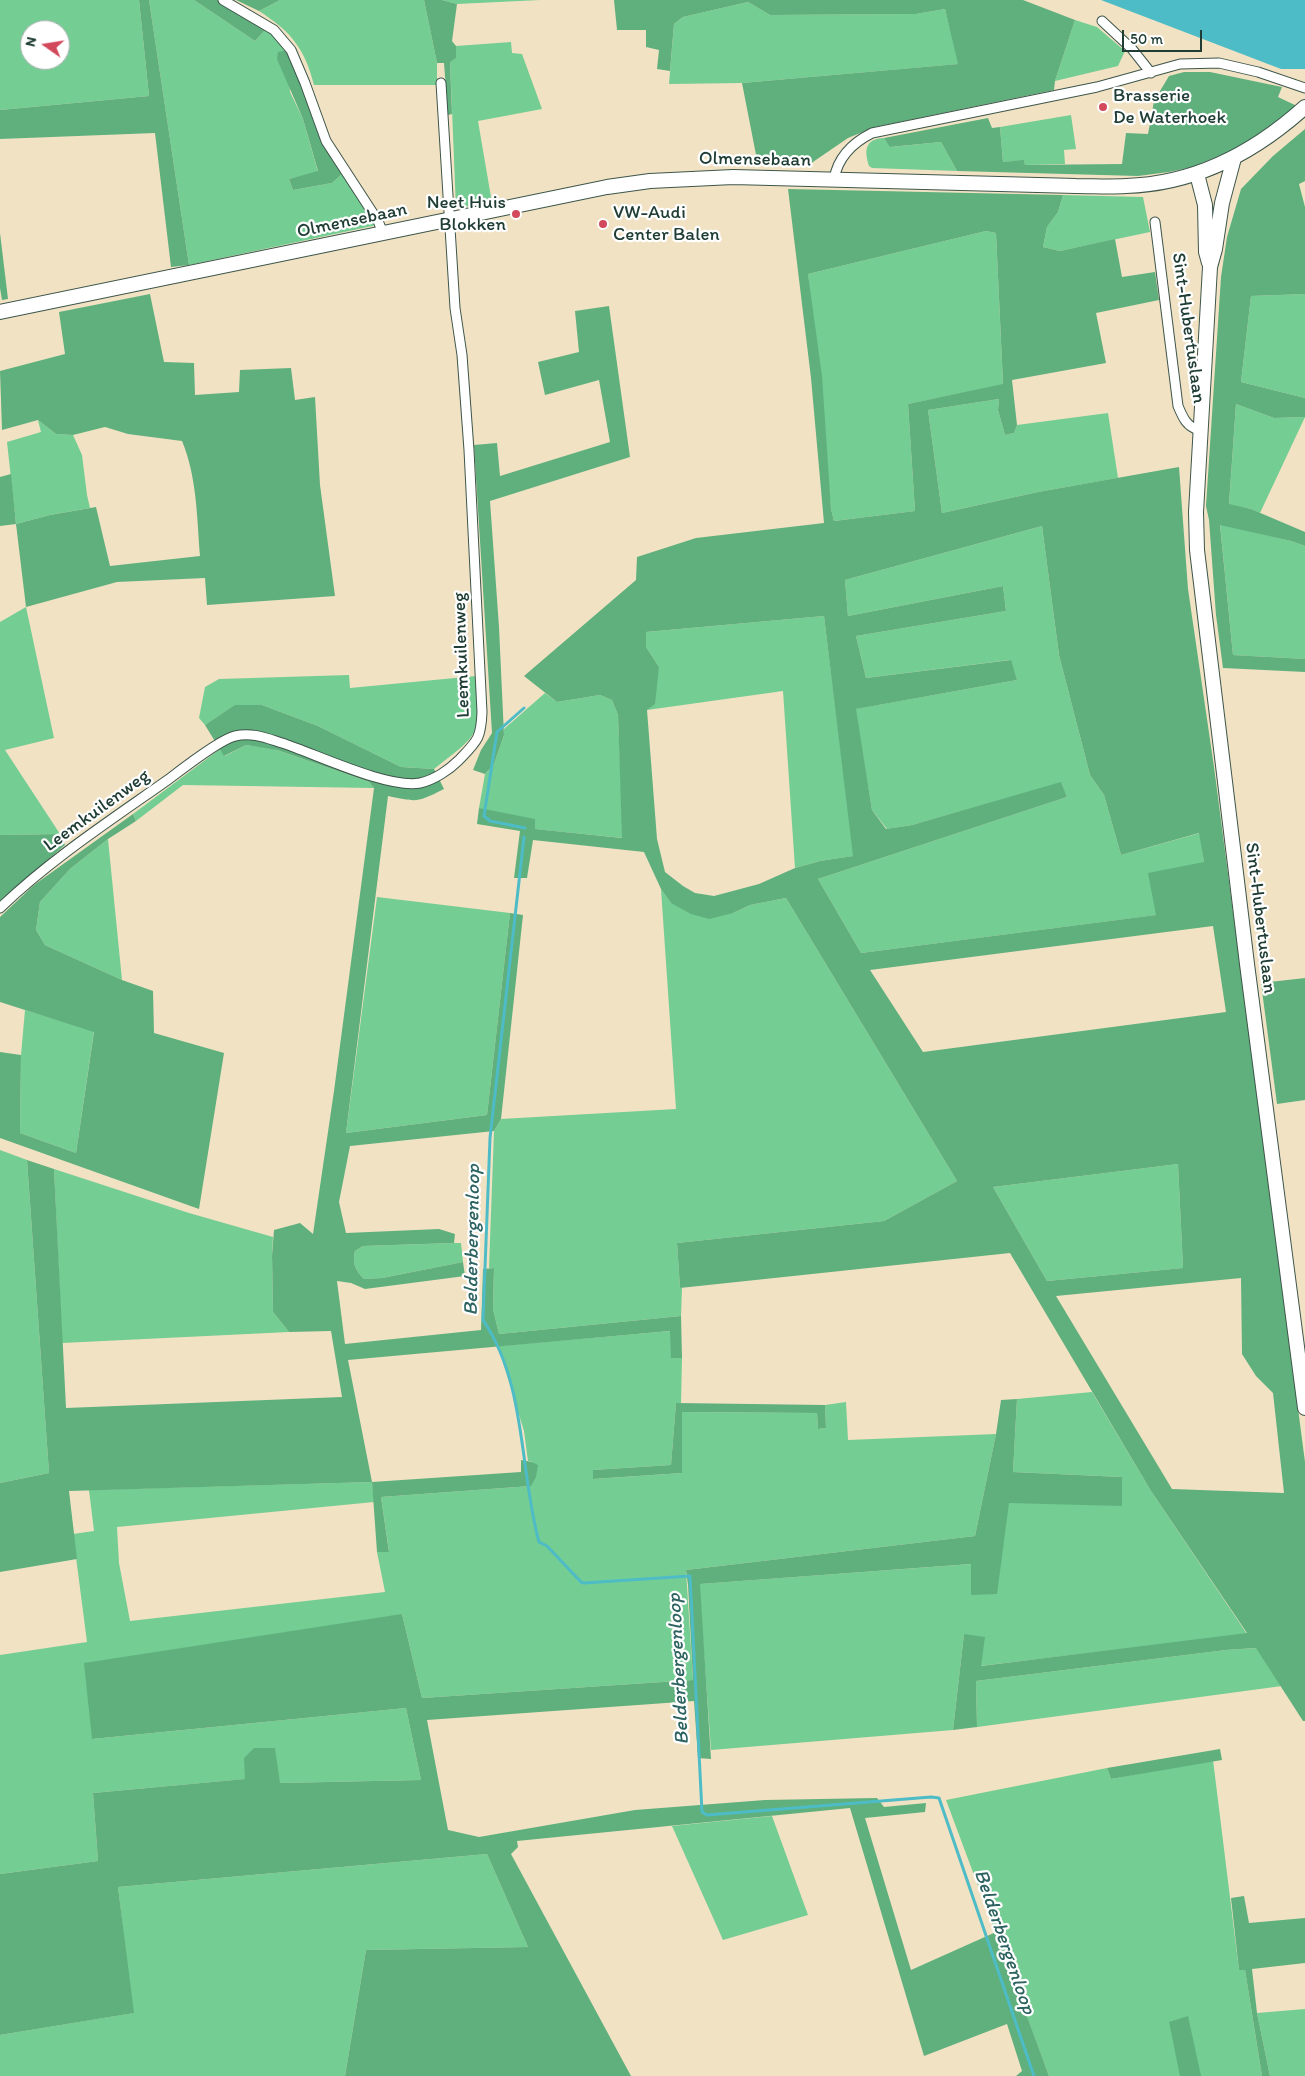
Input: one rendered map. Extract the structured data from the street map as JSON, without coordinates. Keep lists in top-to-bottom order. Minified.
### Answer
{"streets":{"street":["Olmensebaan","Sint-Hubertuslaan","Leemkuilenweg"]},"crossings":[["Olmensebaan","Sint-Hubertuslaan"],["Olmensebaan","Leemkuilenweg"]],"water":["Belderbergenloop"],"places":["Brasserie De Waterhoek","Neet Huis Blokken","VW-Audi Center Balen"],"scale_bar":"50 m","north":"left"}
